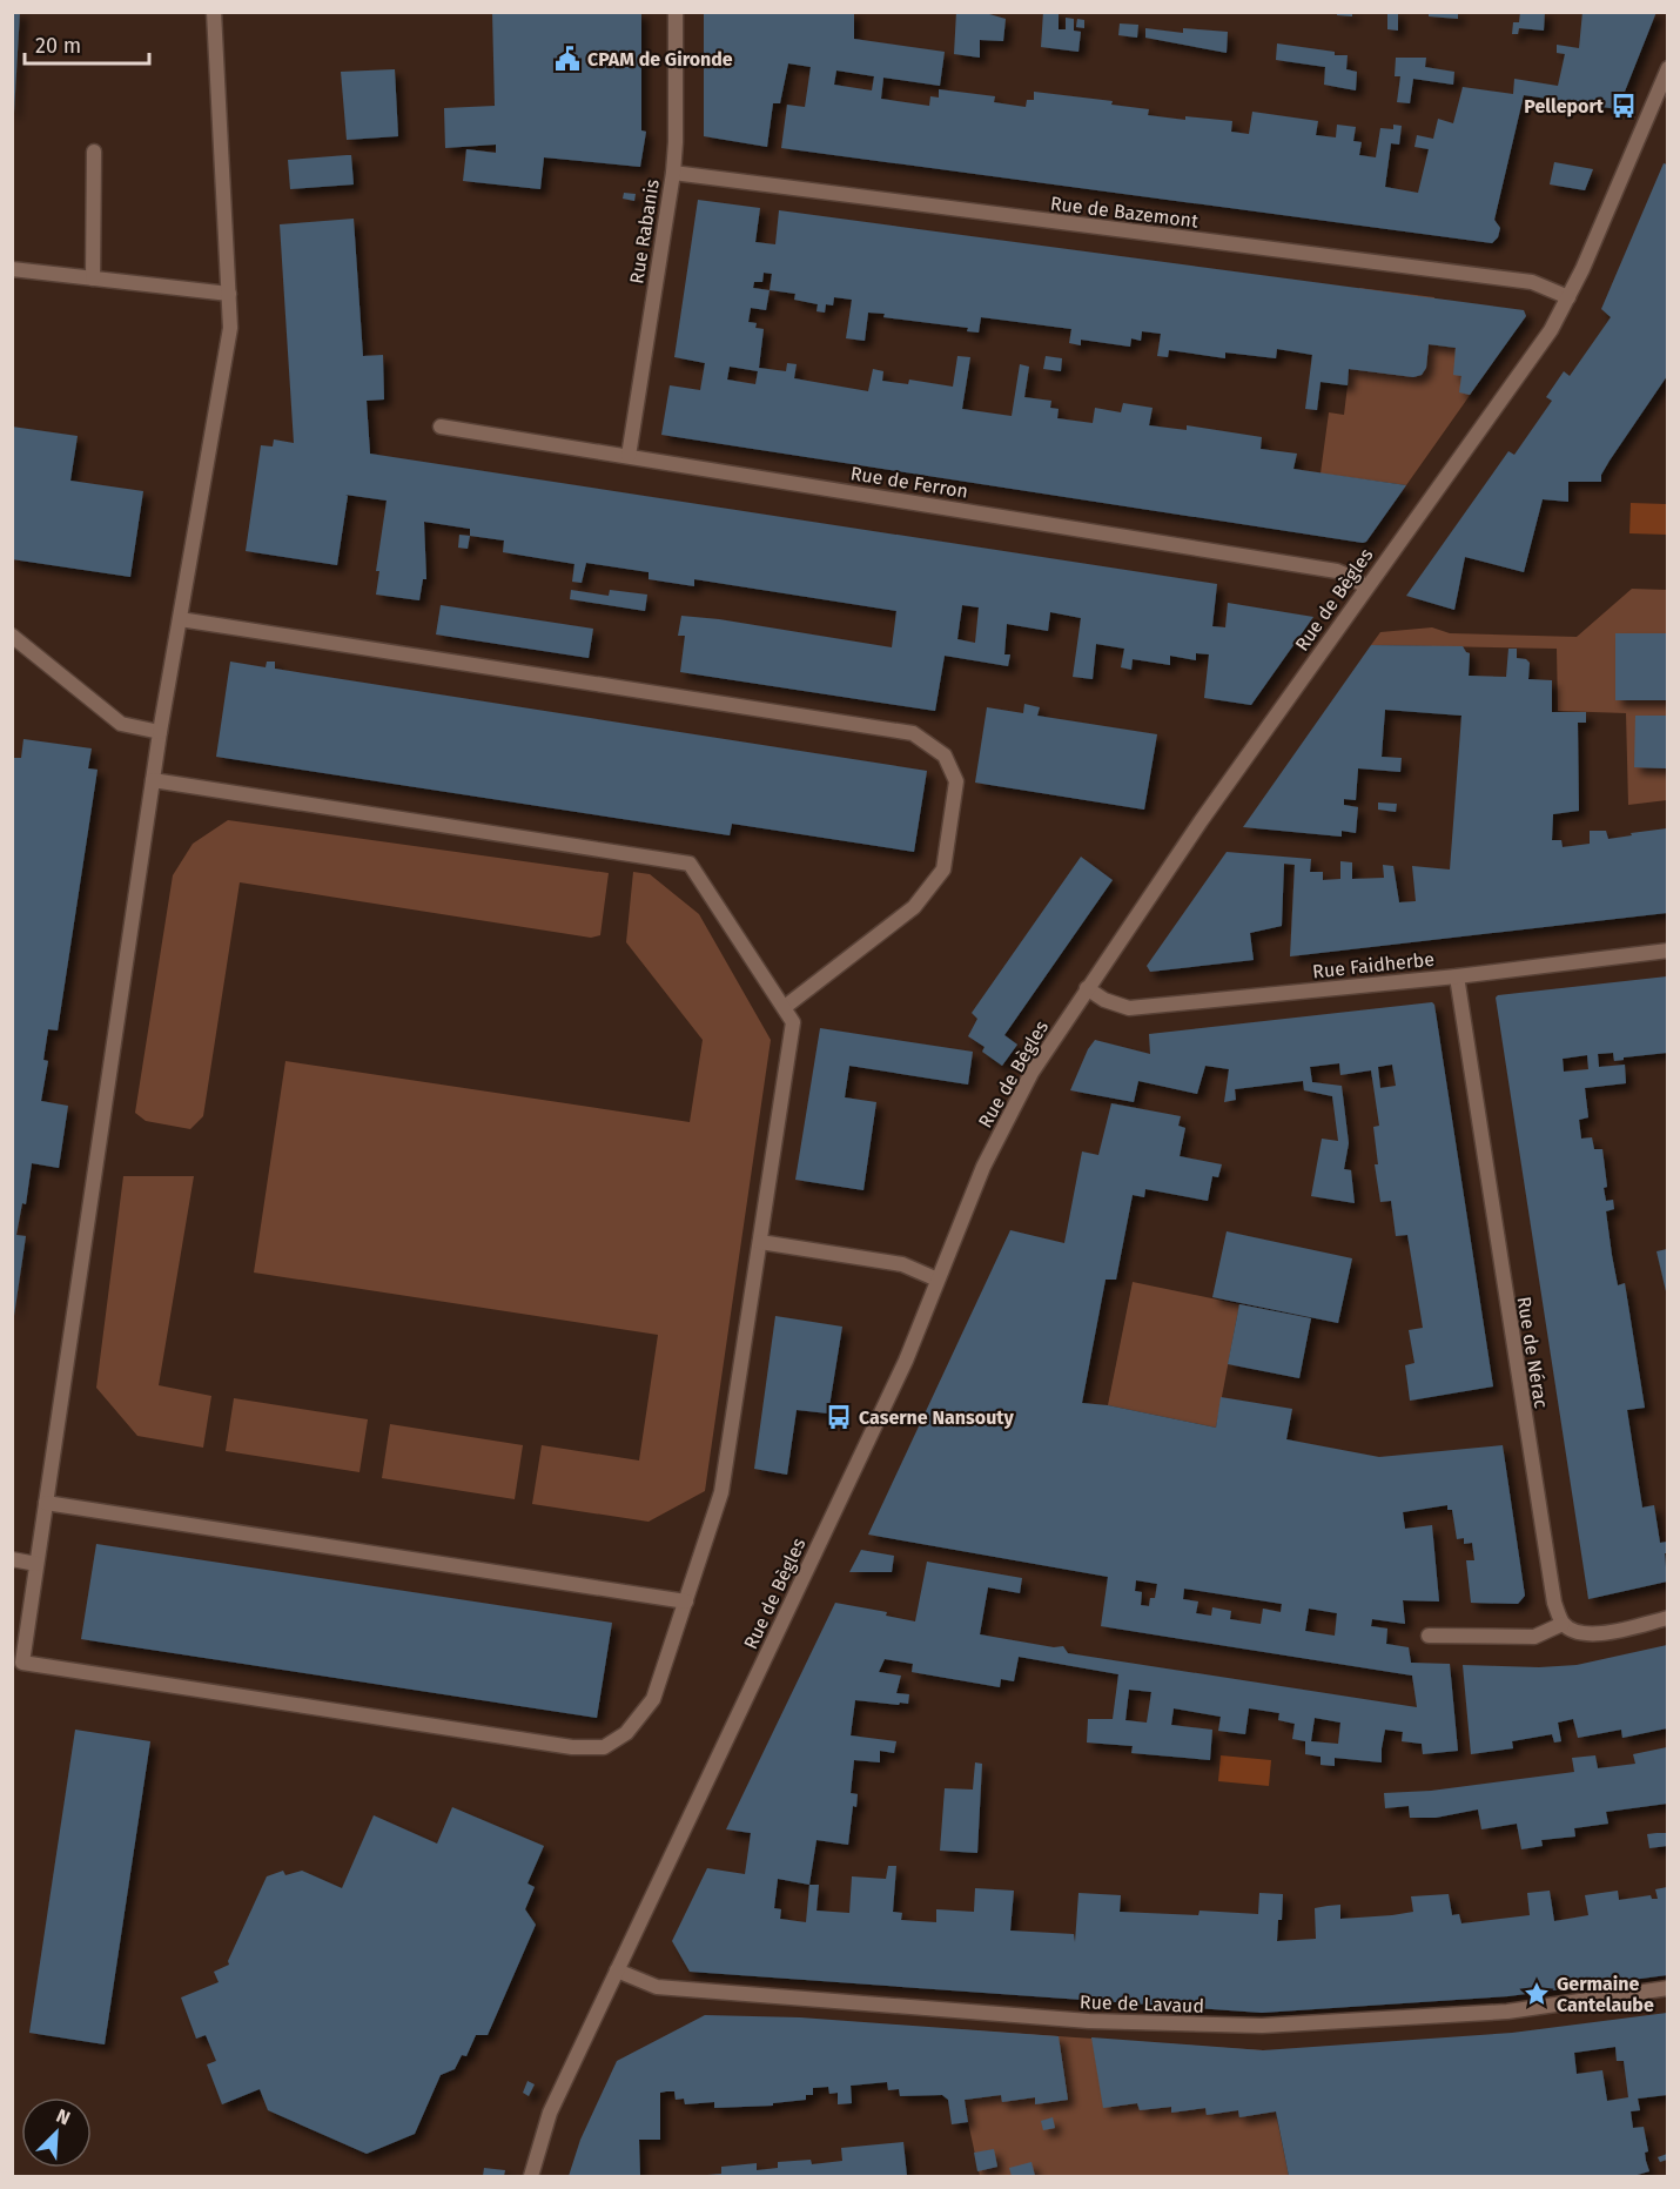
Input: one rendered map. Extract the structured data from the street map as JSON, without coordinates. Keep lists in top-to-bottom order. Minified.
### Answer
{"streets":{"street":["Rue de Bazemont","Rue Rabanis","Rue de Ferron","Rue de Bègles","Rue Faidherbe","Rue de Nérac","Rue de Lavaud"]},"crossings":[["Rue de Bazemont","Rue Rabanis"],["Rue de Bazemont","Rue de Bègles"],["Rue Rabanis","Rue de Ferron"],["Rue de Ferron","Rue de Bègles"],["Rue de Bègles","Rue Faidherbe"],["Rue de Bègles","Rue de Lavaud"],["Rue Faidherbe","Rue de Nérac"]],"places":{"public building":["CPAM de Gironde"],"bus stop":["Pelleport","Caserne Nansouty"],"place":["Germaine Cantelaube"]},"scale_bar":"20 m","north":"top right"}
